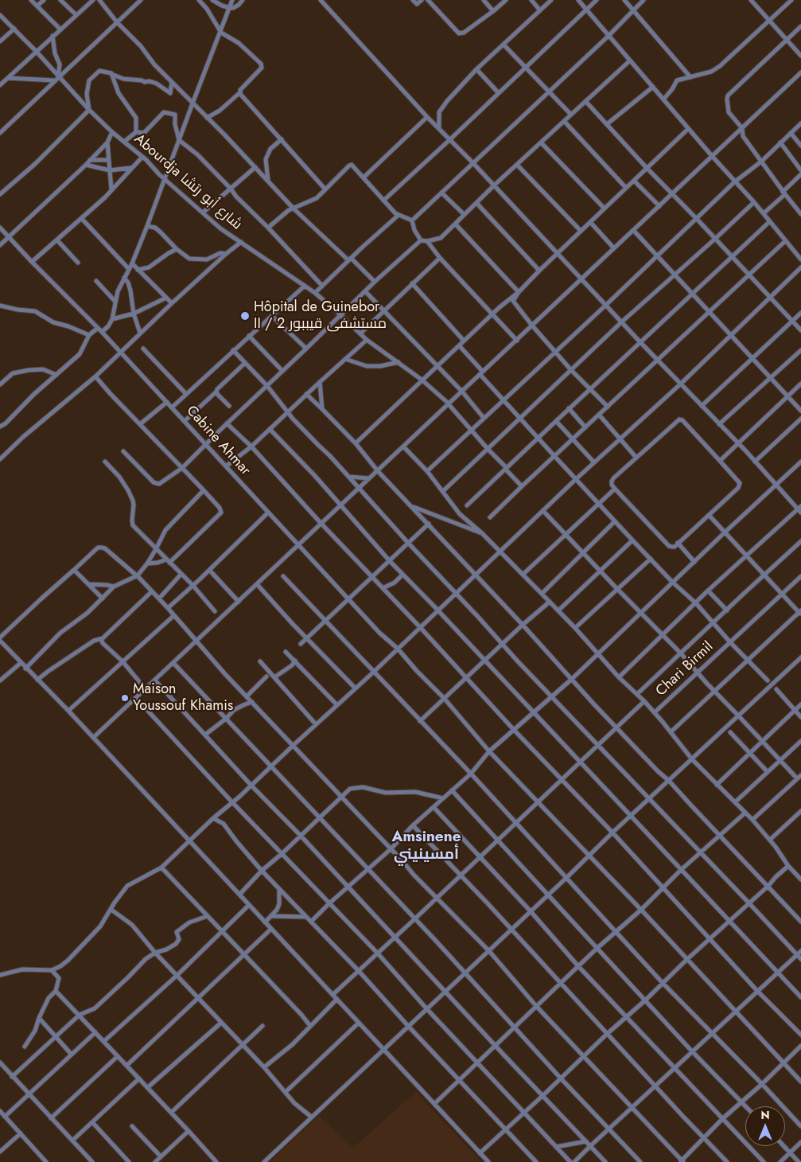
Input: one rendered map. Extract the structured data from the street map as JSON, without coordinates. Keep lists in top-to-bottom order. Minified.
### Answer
{"streets":{"street":["Abourdja شارع أبو رتشا","Cabine Ahmar","Chari Birmil"]},"districts":["Amsinene أمسينيني"],"places":["Hôpital de Guinebor II / مستشفى قيببور 2","Maison Youssouf Khamis"],"north":"top"}
